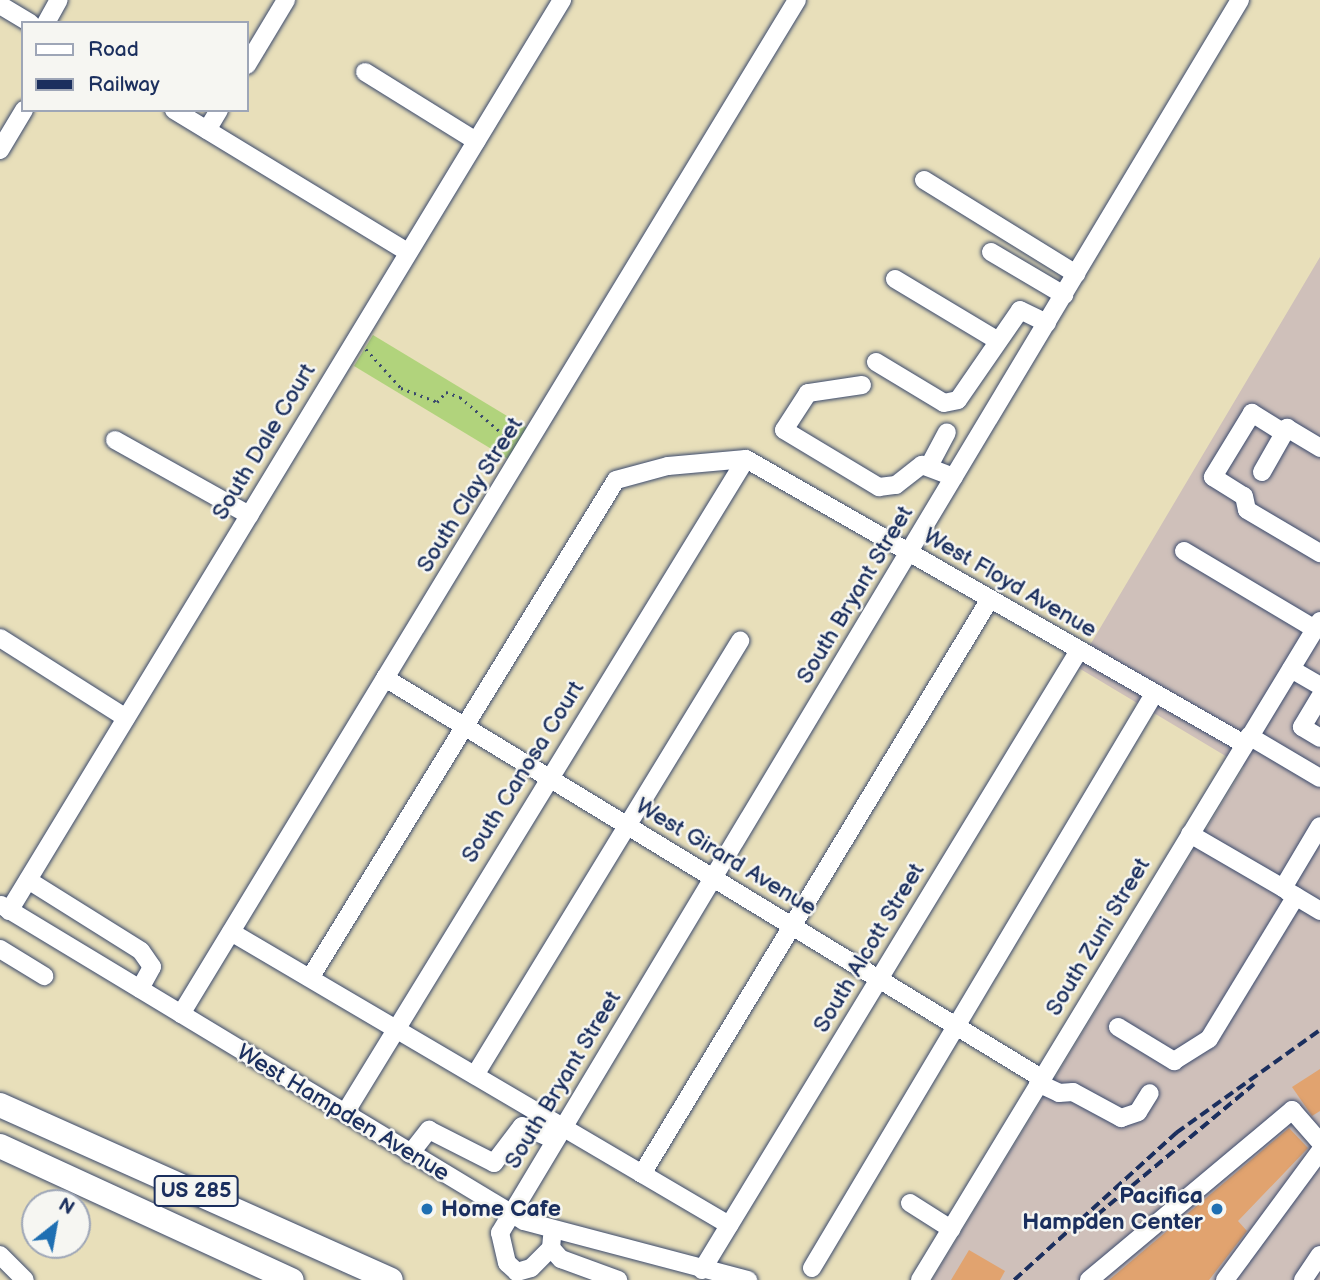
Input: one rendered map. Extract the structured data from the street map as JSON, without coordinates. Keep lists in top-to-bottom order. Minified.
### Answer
{"streets":{"highway":["US 285"],"street":["South Dale Court","South Clay Street","West Floyd Avenue","South Bryant Street","South Canosa Court","West Girard Avenue","South Zuni Street","South Alcott Street","West Hampden Avenue"]},"crossings":[["South Dale Court","West Hampden Avenue"],["South Clay Street","West Girard Avenue"],["South Clay Street","West Hampden Avenue"],["West Floyd Avenue","South Bryant Street"],["West Floyd Avenue","South Canosa Court"],["West Floyd Avenue","South Zuni Street"],["West Floyd Avenue","South Alcott Street"],["South Bryant Street","West Girard Avenue"],["South Bryant Street","West Hampden Avenue"],["South Canosa Court","West Girard Avenue"],["South Canosa Court","West Hampden Avenue"],["West Girard Avenue","South Zuni Street"],["West Girard Avenue","South Alcott Street"],["South Alcott Street","West Hampden Avenue"]],"places":["Home Cafe","Pacifica Hampden Center"],"legend":["Road","Railway"],"north":"top right"}
